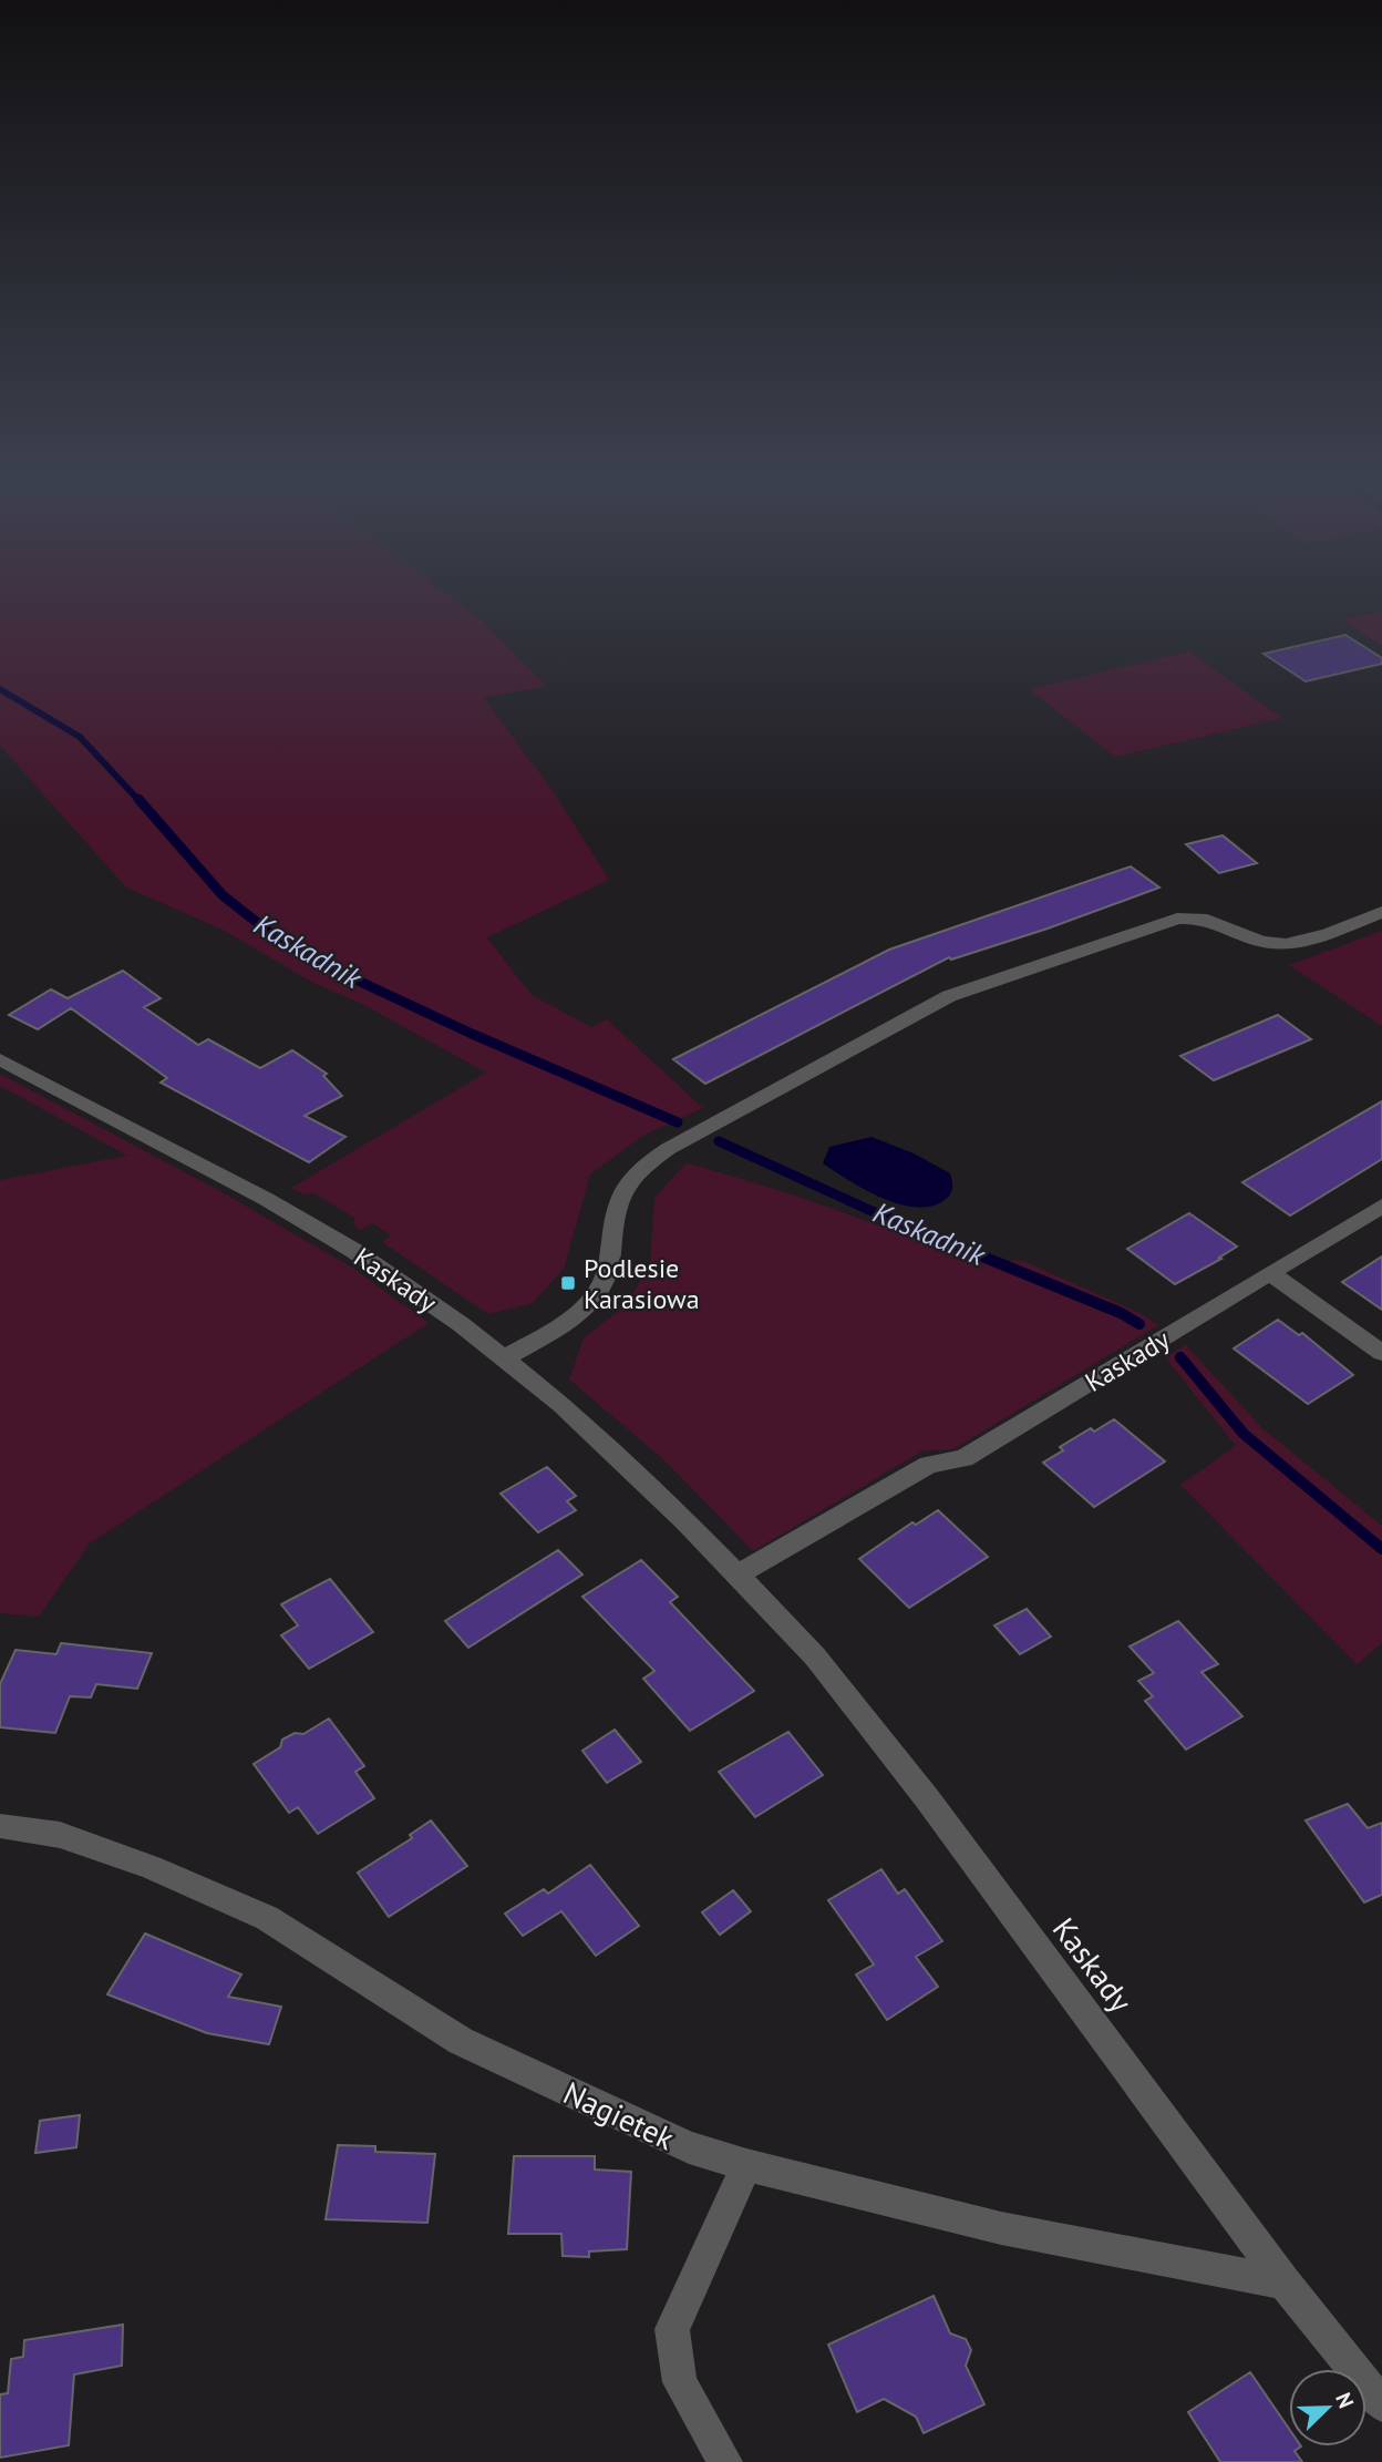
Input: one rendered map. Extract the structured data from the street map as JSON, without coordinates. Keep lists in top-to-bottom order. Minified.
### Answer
{"streets":{"street":["Kaskady","Nagietek"]},"crossings":[["Kaskady","Nagietek"]],"water":["Kaskadnik"],"places":{"transit":["Podlesie Karasiowa"]},"north":"top right"}
